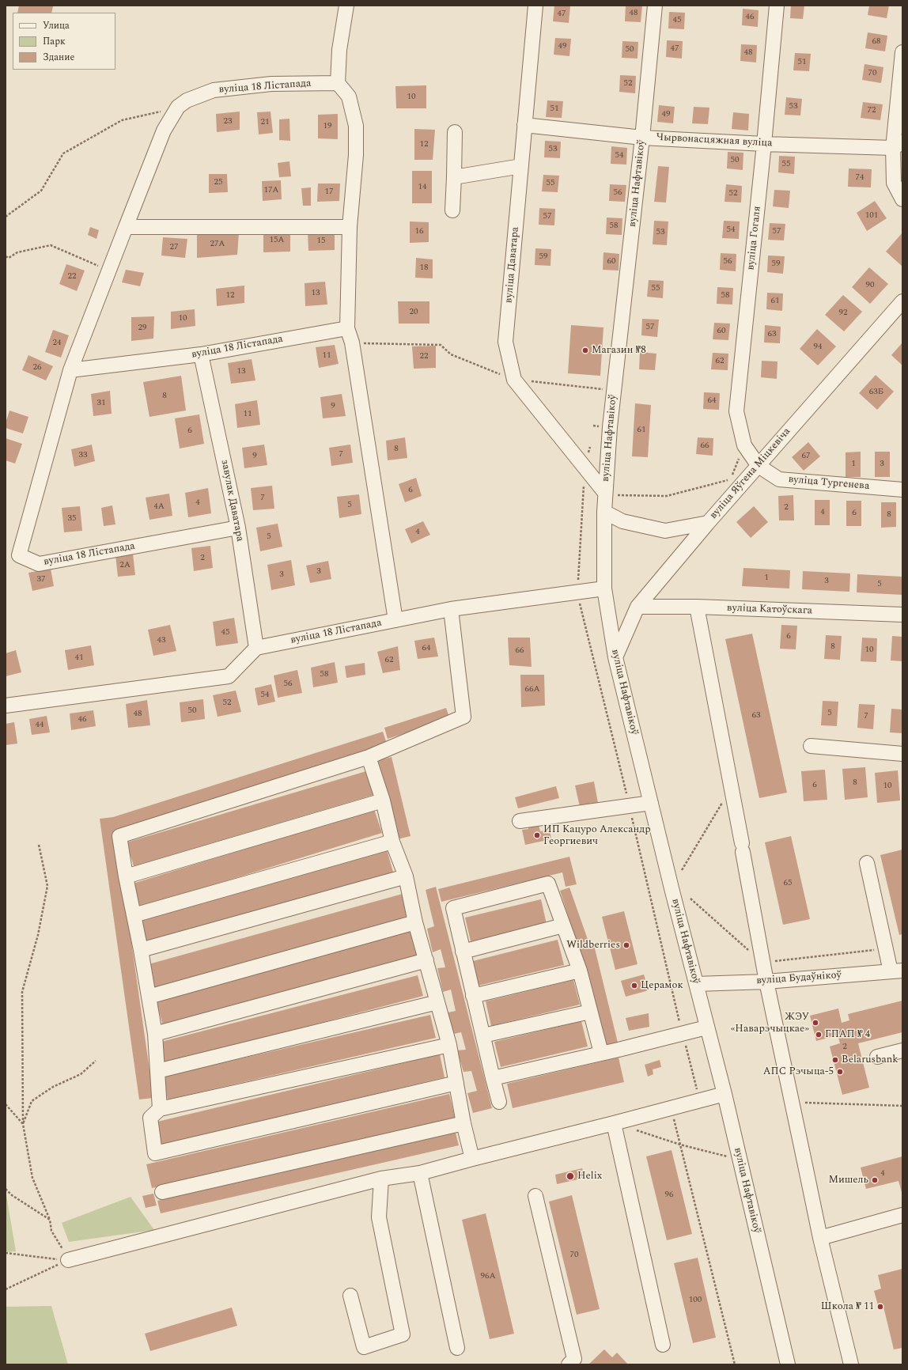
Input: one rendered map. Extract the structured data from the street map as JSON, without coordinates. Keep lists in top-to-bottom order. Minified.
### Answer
{"streets":{"street":["вуліца 18 Лістапада","Чырвонасцяжная вуліца","вуліца Нафтавікоў","вуліца Гогаля","вуліца Даватара","вуліца Яўгена Міцкевіча","вуліца Тургенева","завулак Даватара","вуліца Катоўскага","вуліца Будаўнікоў"]},"crossings":[["вуліца 18 Лістапада","вуліца Нафтавікоў"],["вуліца 18 Лістапада","завулак Даватара"],["Чырвонасцяжная вуліца","вуліца Нафтавікоў"],["Чырвонасцяжная вуліца","вуліца Гогаля"],["Чырвонасцяжная вуліца","вуліца Даватара"],["вуліца Нафтавікоў","вуліца Даватара"],["вуліца Нафтавікоў","вуліца Яўгена Міцкевіча"],["вуліца Нафтавікоў","вуліца Будаўнікоў"],["вуліца Гогаля","вуліца Яўгена Міцкевіча"],["вуліца Гогаля","вуліца Тургенева"],["вуліца Яўгена Міцкевіча","вуліца Тургенева"],["вуліца Яўгена Міцкевіча","вуліца Катоўскага"]],"places":["Магазин №8","ИП Кацуро Александр Георгиевич","Wildberries","Церамок","ЖЭУ «Наварэчыцкае»","ГПАП № 4","Belarusbank","АПС Рэчыца-5","Helix","Мишель","Школа № 11"],"house_numbers":["48","47","46","45","68","49","47","50","48","51","70","52","10","53","51","72","49","23","21","19","12","53","54","50","55","74","25","55","14","17А","17","56","52","101","57","58","54","16","57","53","15А","15","27А","27","59","60","56","59","18","22","90","55","13","12","58","61","20","92","10","57","29","60","63","24","94","11","22","62","26","13","63Б","8","64","31","9","11","61","6","66","8","7","33","9","67","1","3","6","7","4","5","4А","2","4","6","8","35","4","5","2","2А","3","3","1","37","3","5","45","6","43","8","64","10","66","41","62","58","56","66А","54","52","50","5","48","63","7","46","44","8","6","10","65","2","4","96","70","96А","100"],"legend":["Улица","Парк","Здание"]}
